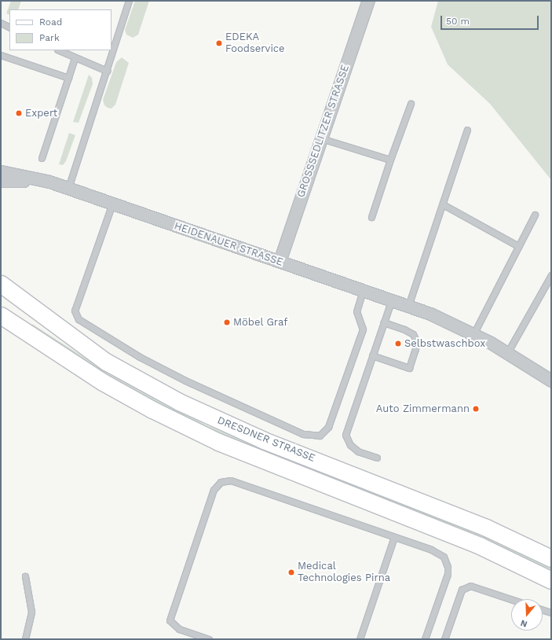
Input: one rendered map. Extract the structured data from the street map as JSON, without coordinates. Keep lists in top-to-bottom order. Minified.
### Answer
{"streets":{"main road":["DRESDNER STRASSE"],"street":["GROSSSEDLITZER STRASSE","HEIDENAUER STRASSE"]},"crossings":[["GROSSSEDLITZER STRASSE","HEIDENAUER STRASSE"]],"places":["EDEKA Foodservice","Expert","Möbel Graf","Selbstwaschbox","Auto Zimmermann","Medical Technologies Pirna"],"legend":["Road","Park"],"scale_bar":"50 m","north":"bottom"}
